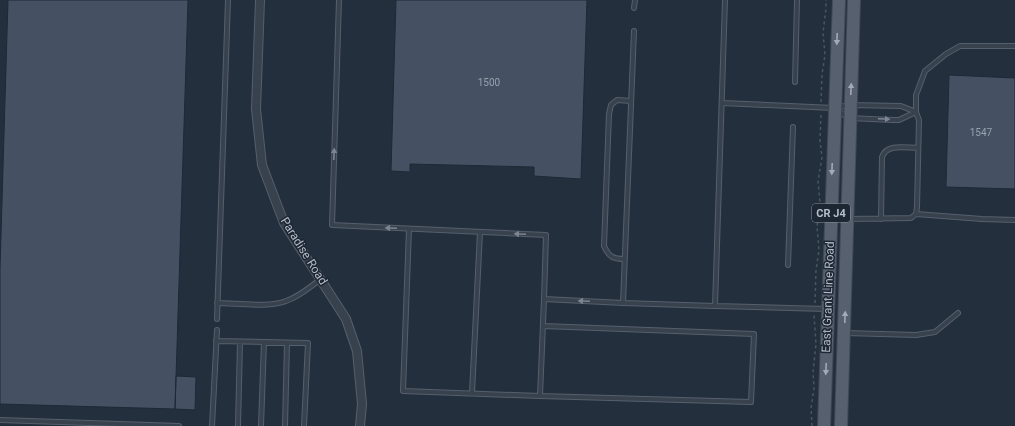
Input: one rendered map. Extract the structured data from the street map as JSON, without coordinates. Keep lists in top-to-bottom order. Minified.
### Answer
{"streets":{"main road":["CR J4","East Grant Line Road"],"street":["Paradise Road"]},"house_numbers":["1500","1547"]}
